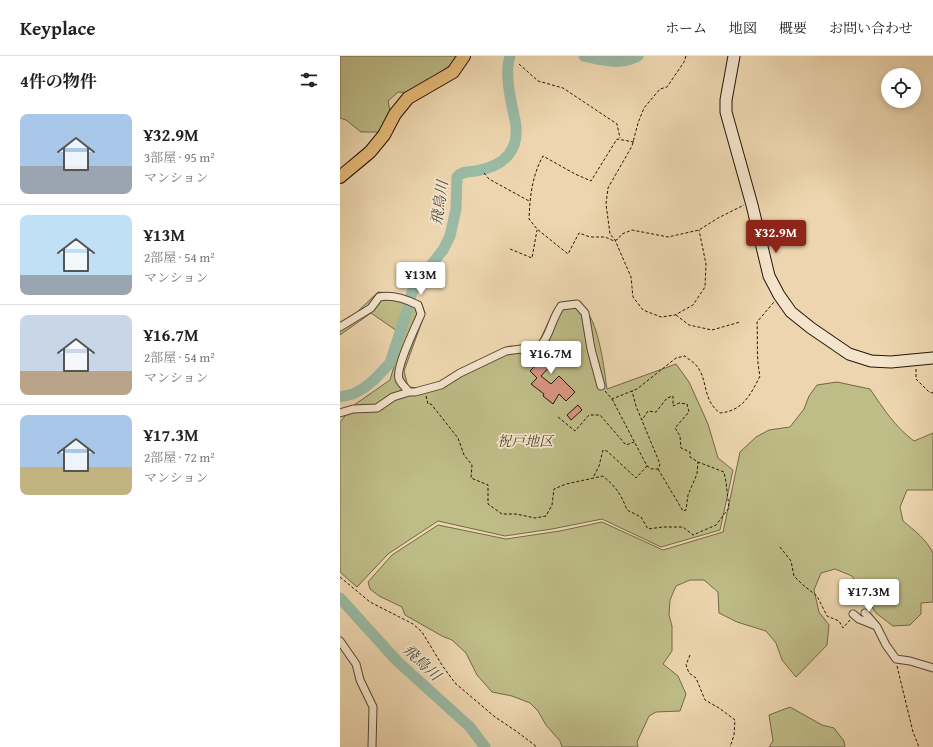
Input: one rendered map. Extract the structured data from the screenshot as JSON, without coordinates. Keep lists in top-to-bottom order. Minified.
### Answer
{"water":["飛鳥川"],"parks":["祝戸地区"],"page":{"header":"Keyplace","nav":["ホーム","地図","概要","お問い合わせ"],"heading":"4件の物件","list":[{"name":"¥32.9M","note":"3部屋 · 95 m² · マンション"},{"name":"¥13M","note":"2部屋 · 54 m² · マンション"},{"name":"¥16.7M","note":"2部屋 · 54 m² · マンション"},{"name":"¥17.3M","note":"2部屋 · 72 m² · マンション"}],"price":["¥32.9M","¥13M","¥16.7M","¥17.3M"]}}
